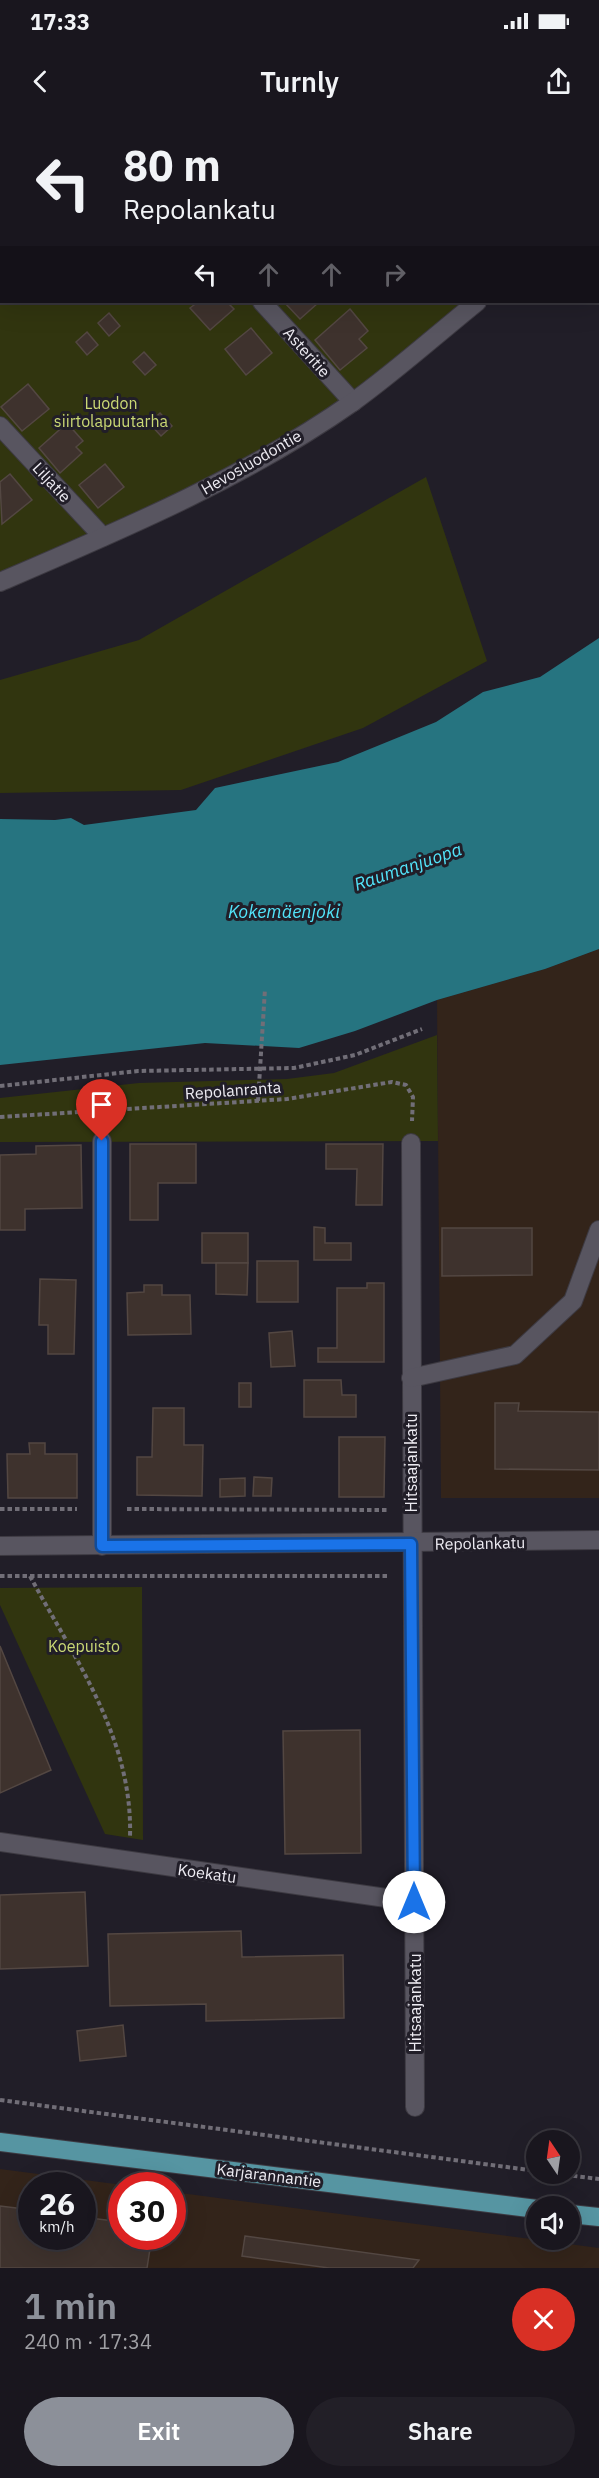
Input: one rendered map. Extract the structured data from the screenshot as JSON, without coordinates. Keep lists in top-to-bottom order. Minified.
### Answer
{"streets":{"main road":["Karjarannantie"],"street":["Asteritie","Hevosluodontie","Liljatie","Hitsaajankatu","Repolankatu","Koekatu"],"path":["Repolanranta"]},"crossings":[["Asteritie","Hevosluodontie"],["Hevosluodontie","Liljatie"],["Repolanranta","Hitsaajankatu"],["Hitsaajankatu","Repolankatu"],["Hitsaajankatu","Koekatu"]],"water":["Raumanjuopa","Kokemäenjoki"],"parks":["Luodon siirtolapuutarha","Koepuisto"],"north":"top","page":{"status":"17:33","header":"Turnly","turn":["80 m","Repolankatu"],"speed":"26 km/h","limit":"30","heading":["1 min","240 m · 17:34"],"buttons":["Exit","Share"]}}
